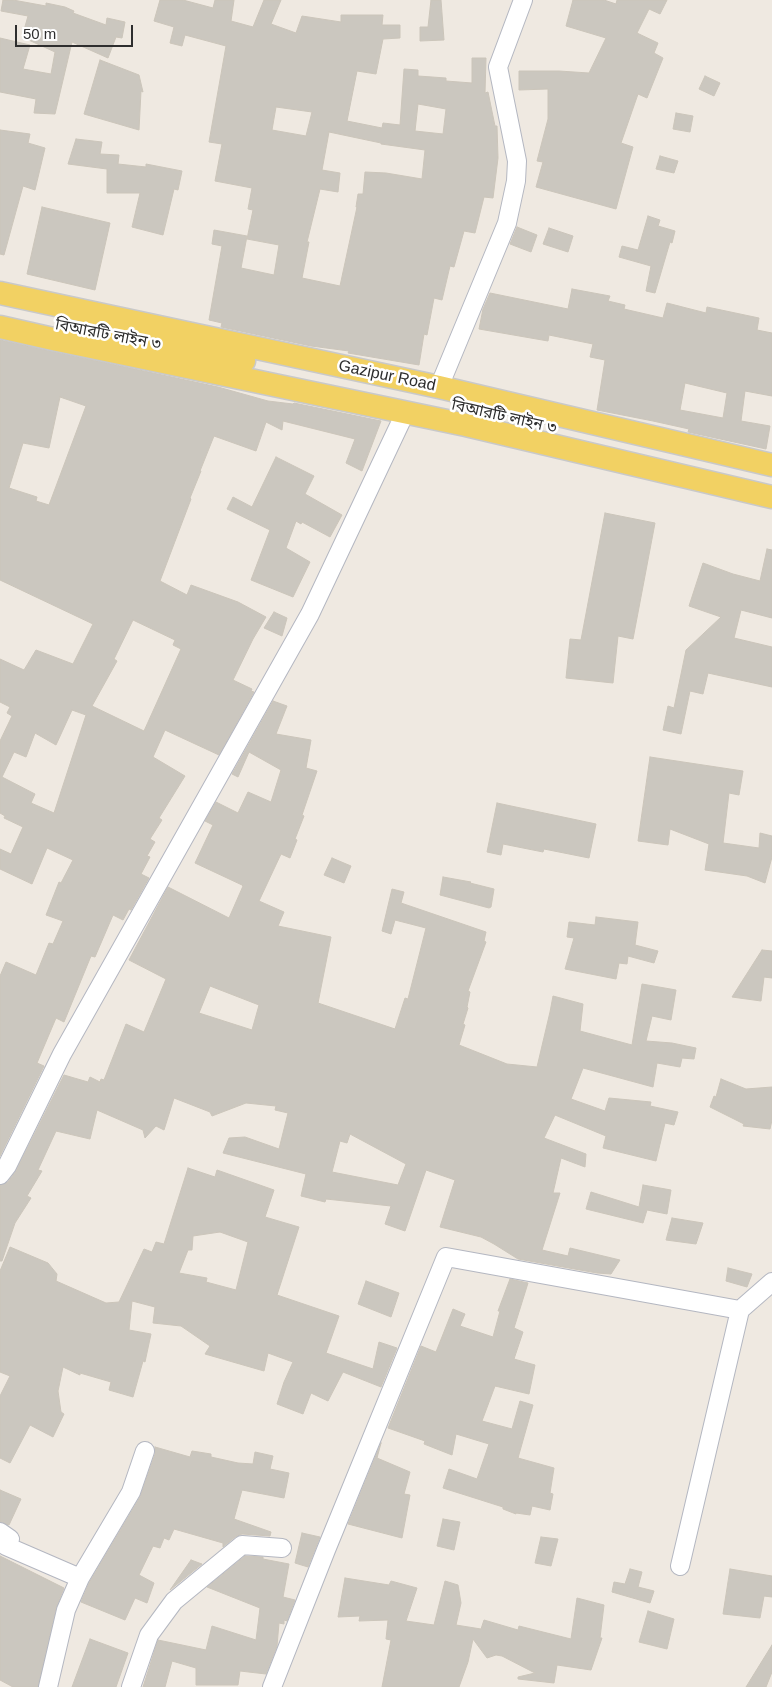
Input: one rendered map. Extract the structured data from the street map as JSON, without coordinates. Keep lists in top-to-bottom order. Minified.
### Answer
{"streets":{"main road":["বিআরটি লাইন ৩","Gazipur Road"]},"scale_bar":"50 m"}
